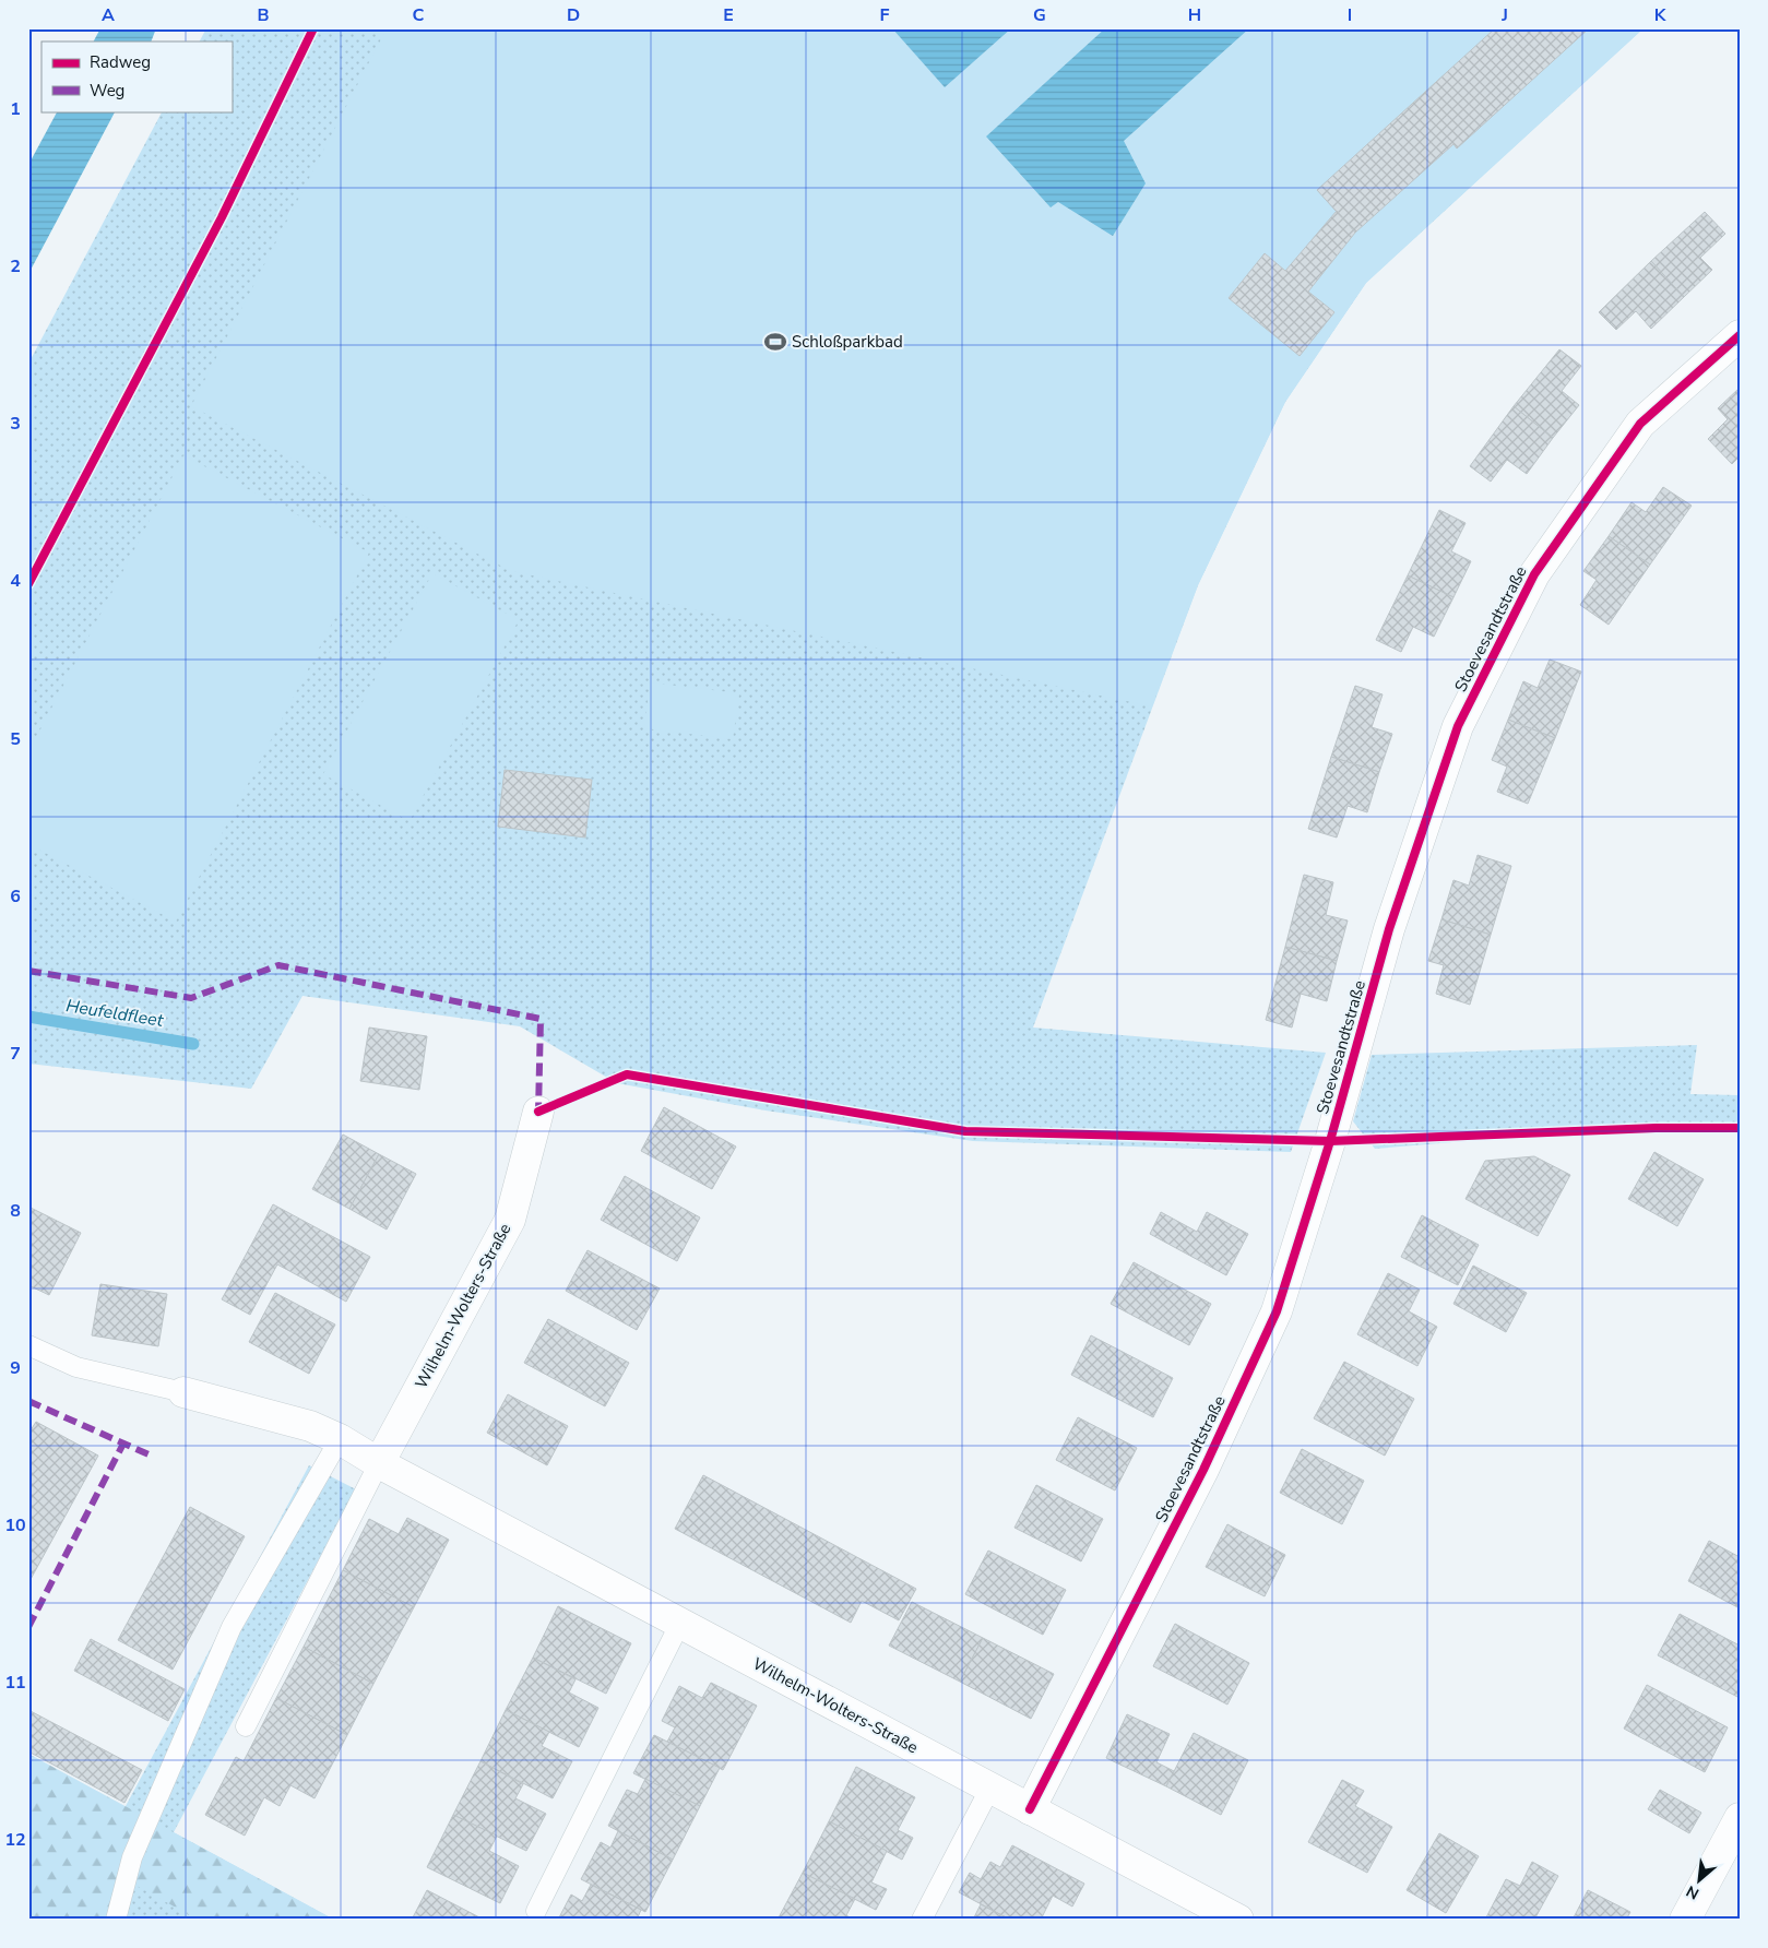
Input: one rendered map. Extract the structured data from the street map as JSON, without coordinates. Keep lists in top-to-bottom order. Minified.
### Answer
{"streets":{"street":["Stoevesandtstraße","Wilhelm-Wolters-Straße"]},"crossings":[["Stoevesandtstraße","Wilhelm-Wolters-Straße"]],"water":["Heufeldfleet"],"places":{"sports":["Schloßparkbad"]},"legend":["Radweg","Weg"],"north":"bottom left","grid":{"columns":["A","B","C","D","E","F","G","H","I","J","K"],"rows":["1","2","3","4","5","6","7","8","9","10","11","12"]}}
